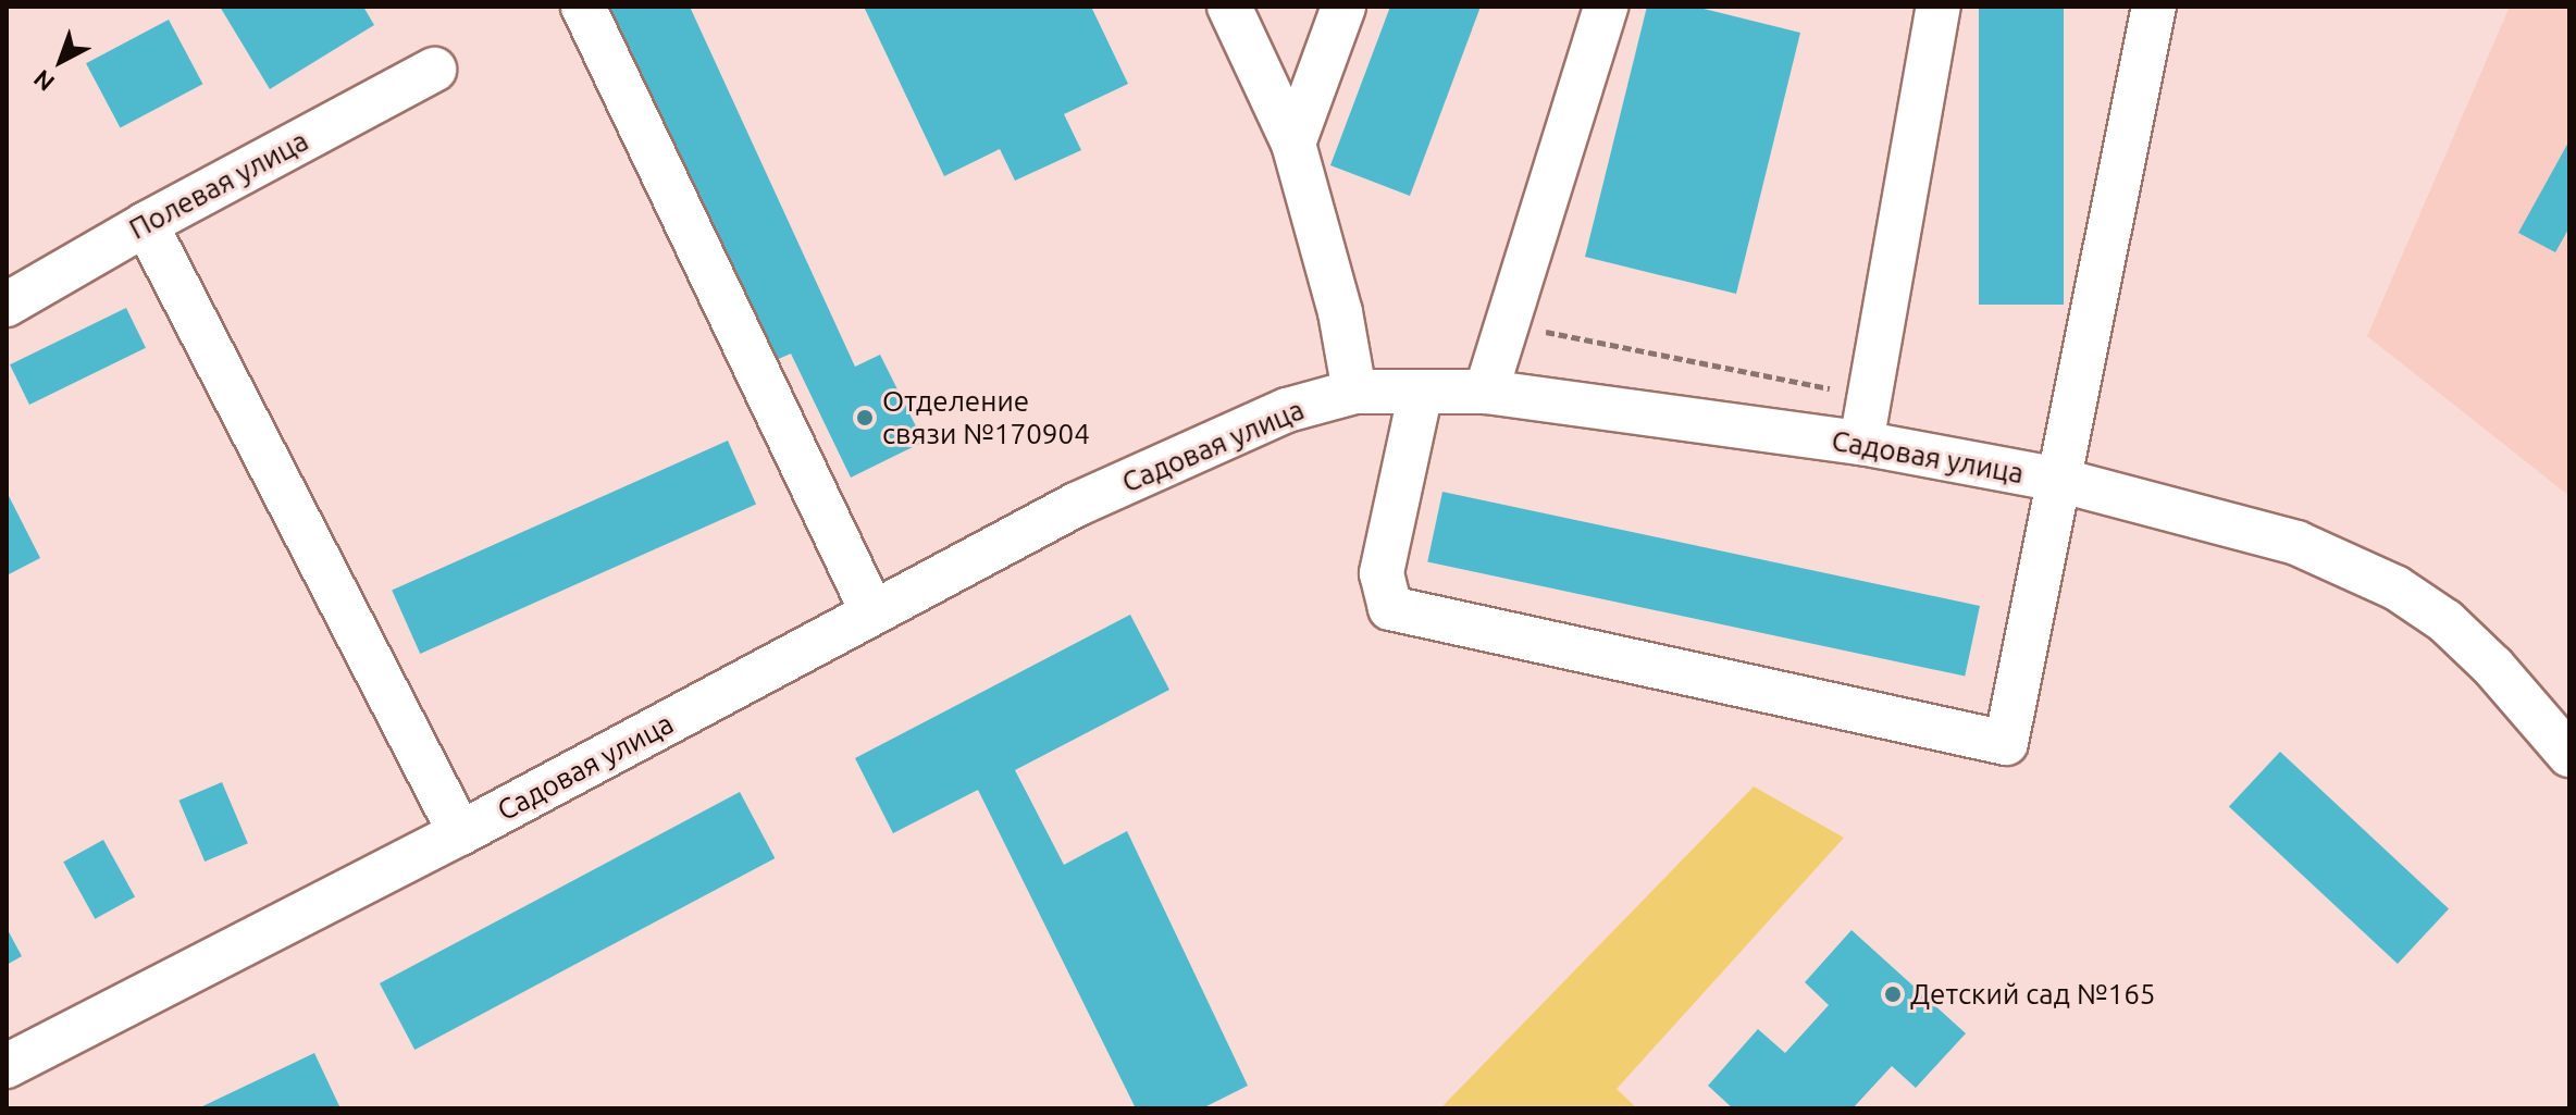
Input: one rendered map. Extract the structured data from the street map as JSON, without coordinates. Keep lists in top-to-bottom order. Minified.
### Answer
{"streets":{"street":["Полевая улица","Садовая улица"]},"places":["Отделение связи №170904","Детский сад №165"],"north":"bottom left"}
